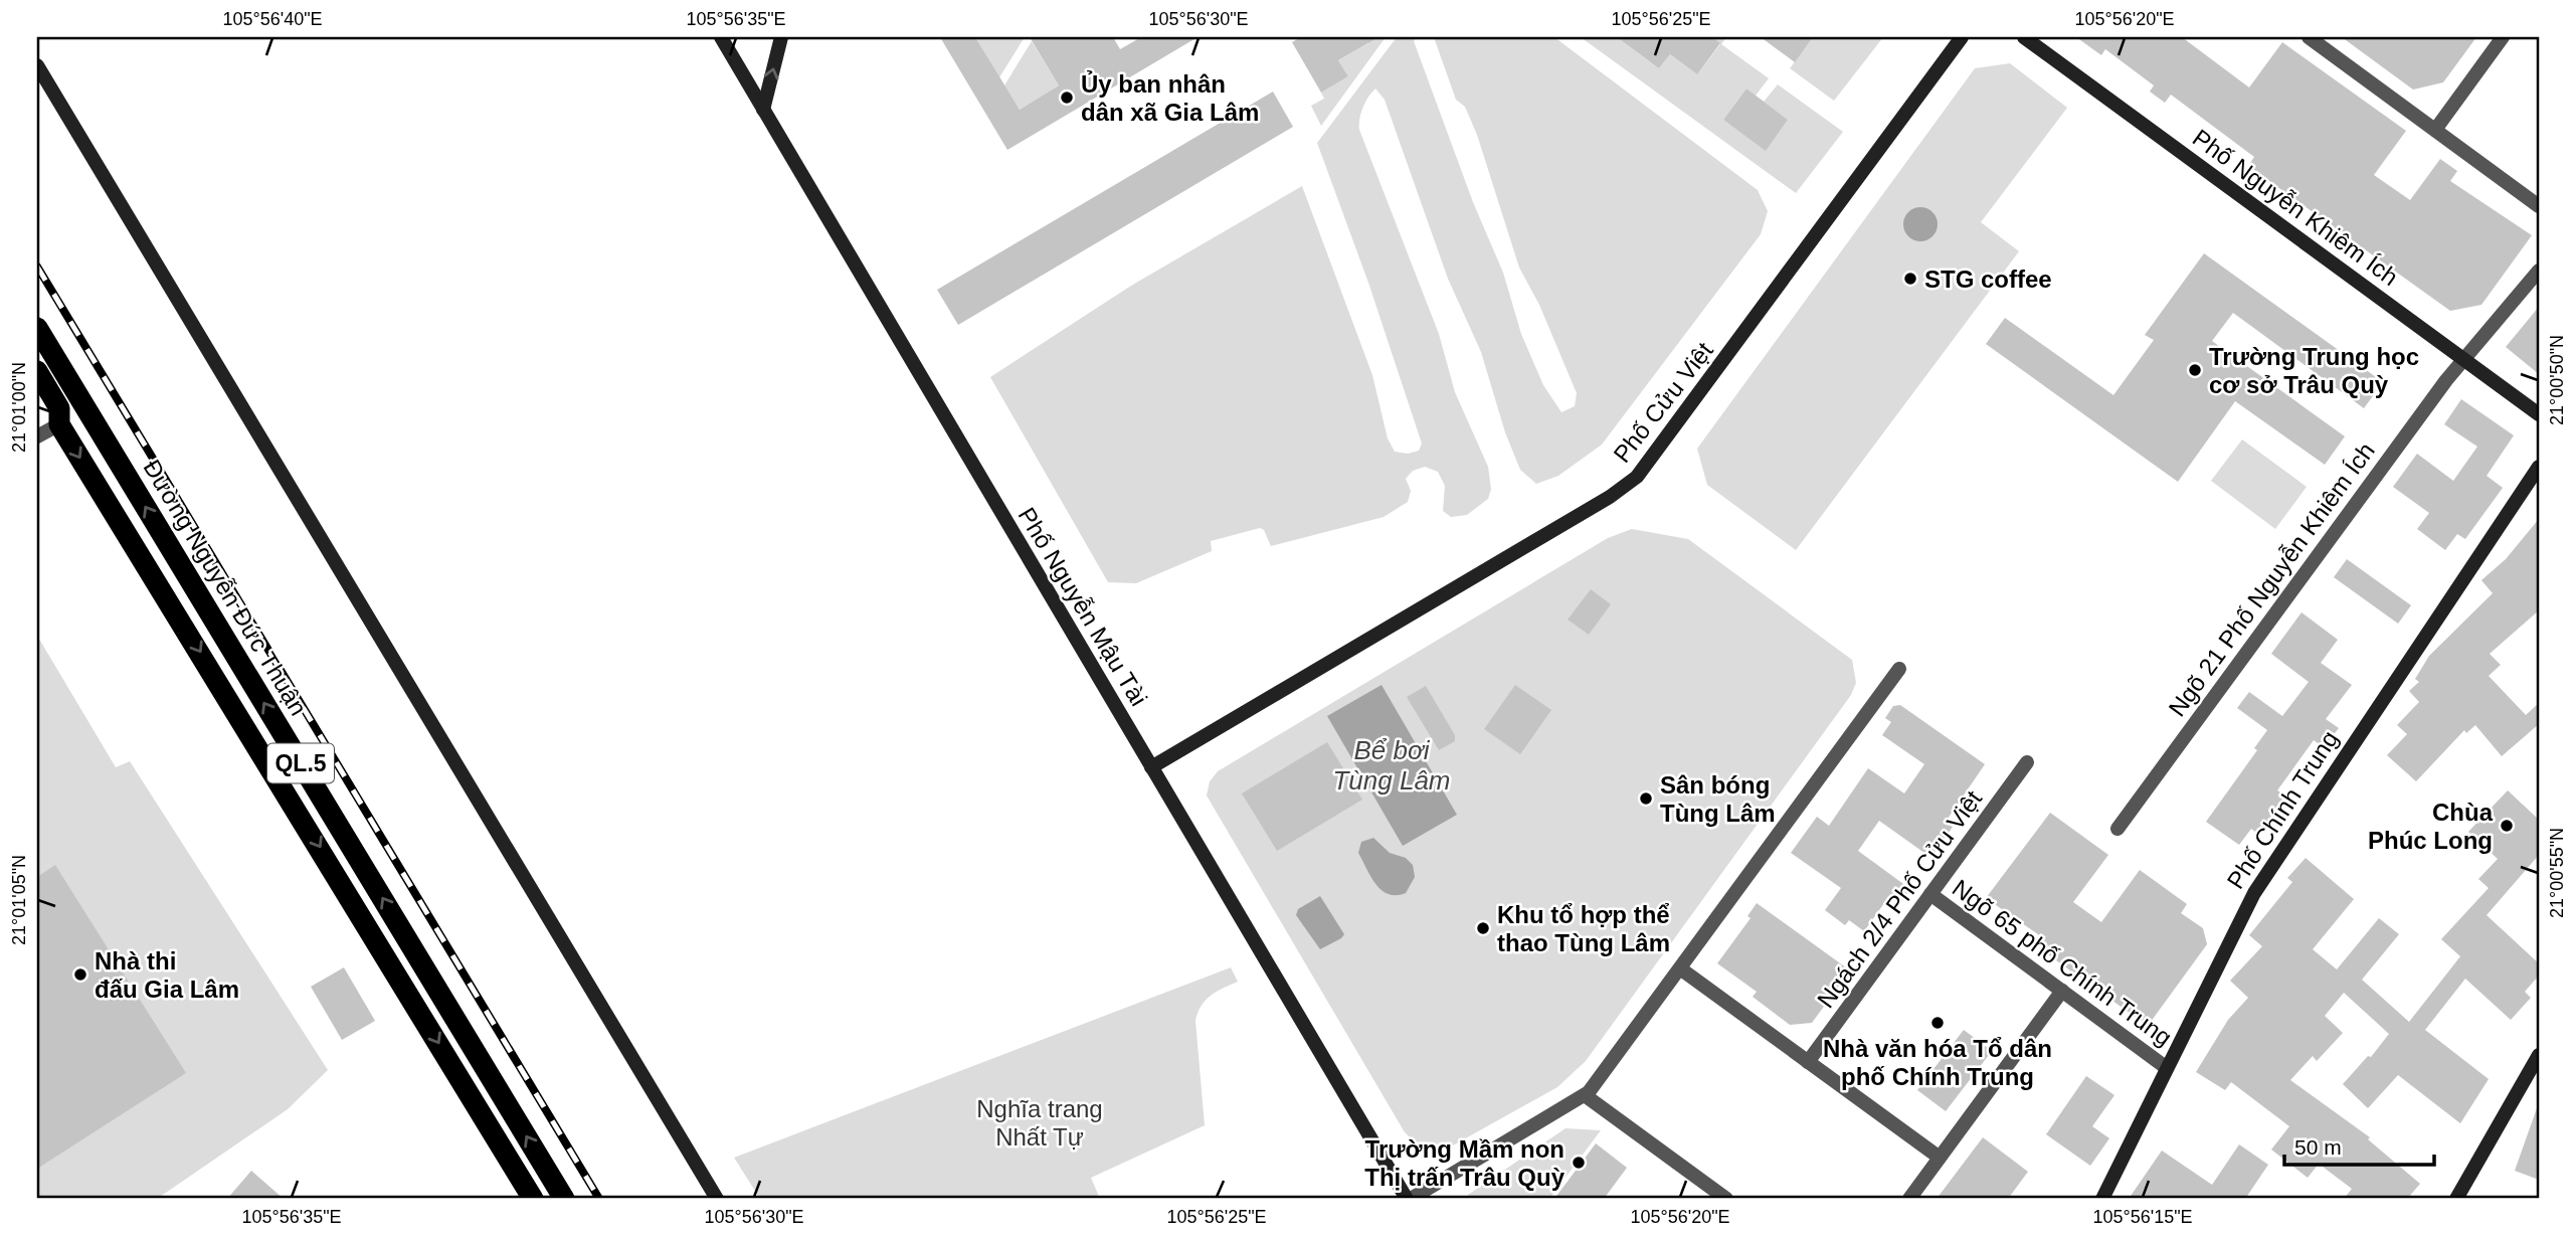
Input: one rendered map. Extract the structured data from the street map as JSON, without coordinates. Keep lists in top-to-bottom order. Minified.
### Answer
{"streets":{"highway":["Đường Nguyễn Đức Thuận","QL.5"],"street":["Phố Nguyễn Khiêm Ích","Phố Cửu Việt","Ngõ 21 Phố Nguyễn Khiêm Ích","Phố Nguyễn Mậu Tài","Phố Chính Trung","Ngách 2/4 Phố Cửu Việt","Ngõ 65 phố Chính Trung"]},"crossings":[["Phố Nguyễn Khiêm Ích","Ngõ 21 Phố Nguyễn Khiêm Ích"],["Phố Cửu Việt","Phố Nguyễn Mậu Tài"],["Phố Chính Trung","Ngõ 65 phố Chính Trung"],["Ngách 2/4 Phố Cửu Việt","Ngõ 65 phố Chính Trung"]],"water":["Bể bơi Tùng Lâm"],"parks":["Nghĩa trang Nhất Tự"],"places":["Ủy ban nhân dân xã Gia Lâm","STG coffee","Trường Trung học cơ sở Trâu Quỳ","Sân bóng Tùng Lâm","Chùa Phúc Long","Khu tổ hợp thể thao Tùng Lâm","Nhà thi đấu Gia Lâm","Nhà văn hóa Tổ dân phố Chính Trung","Trường Mầm non Thị trấn Trâu Quỳ"],"scale_bar":"50 m","coordinates":["105°56'40\"E","105°56'35\"E","105°56'30\"E","105°56'25\"E","105°56'20\"E","21°00'50\"N","21°01'00\"N","21°00'55\"N","21°01'05\"N","105°56'15\"E"]}
